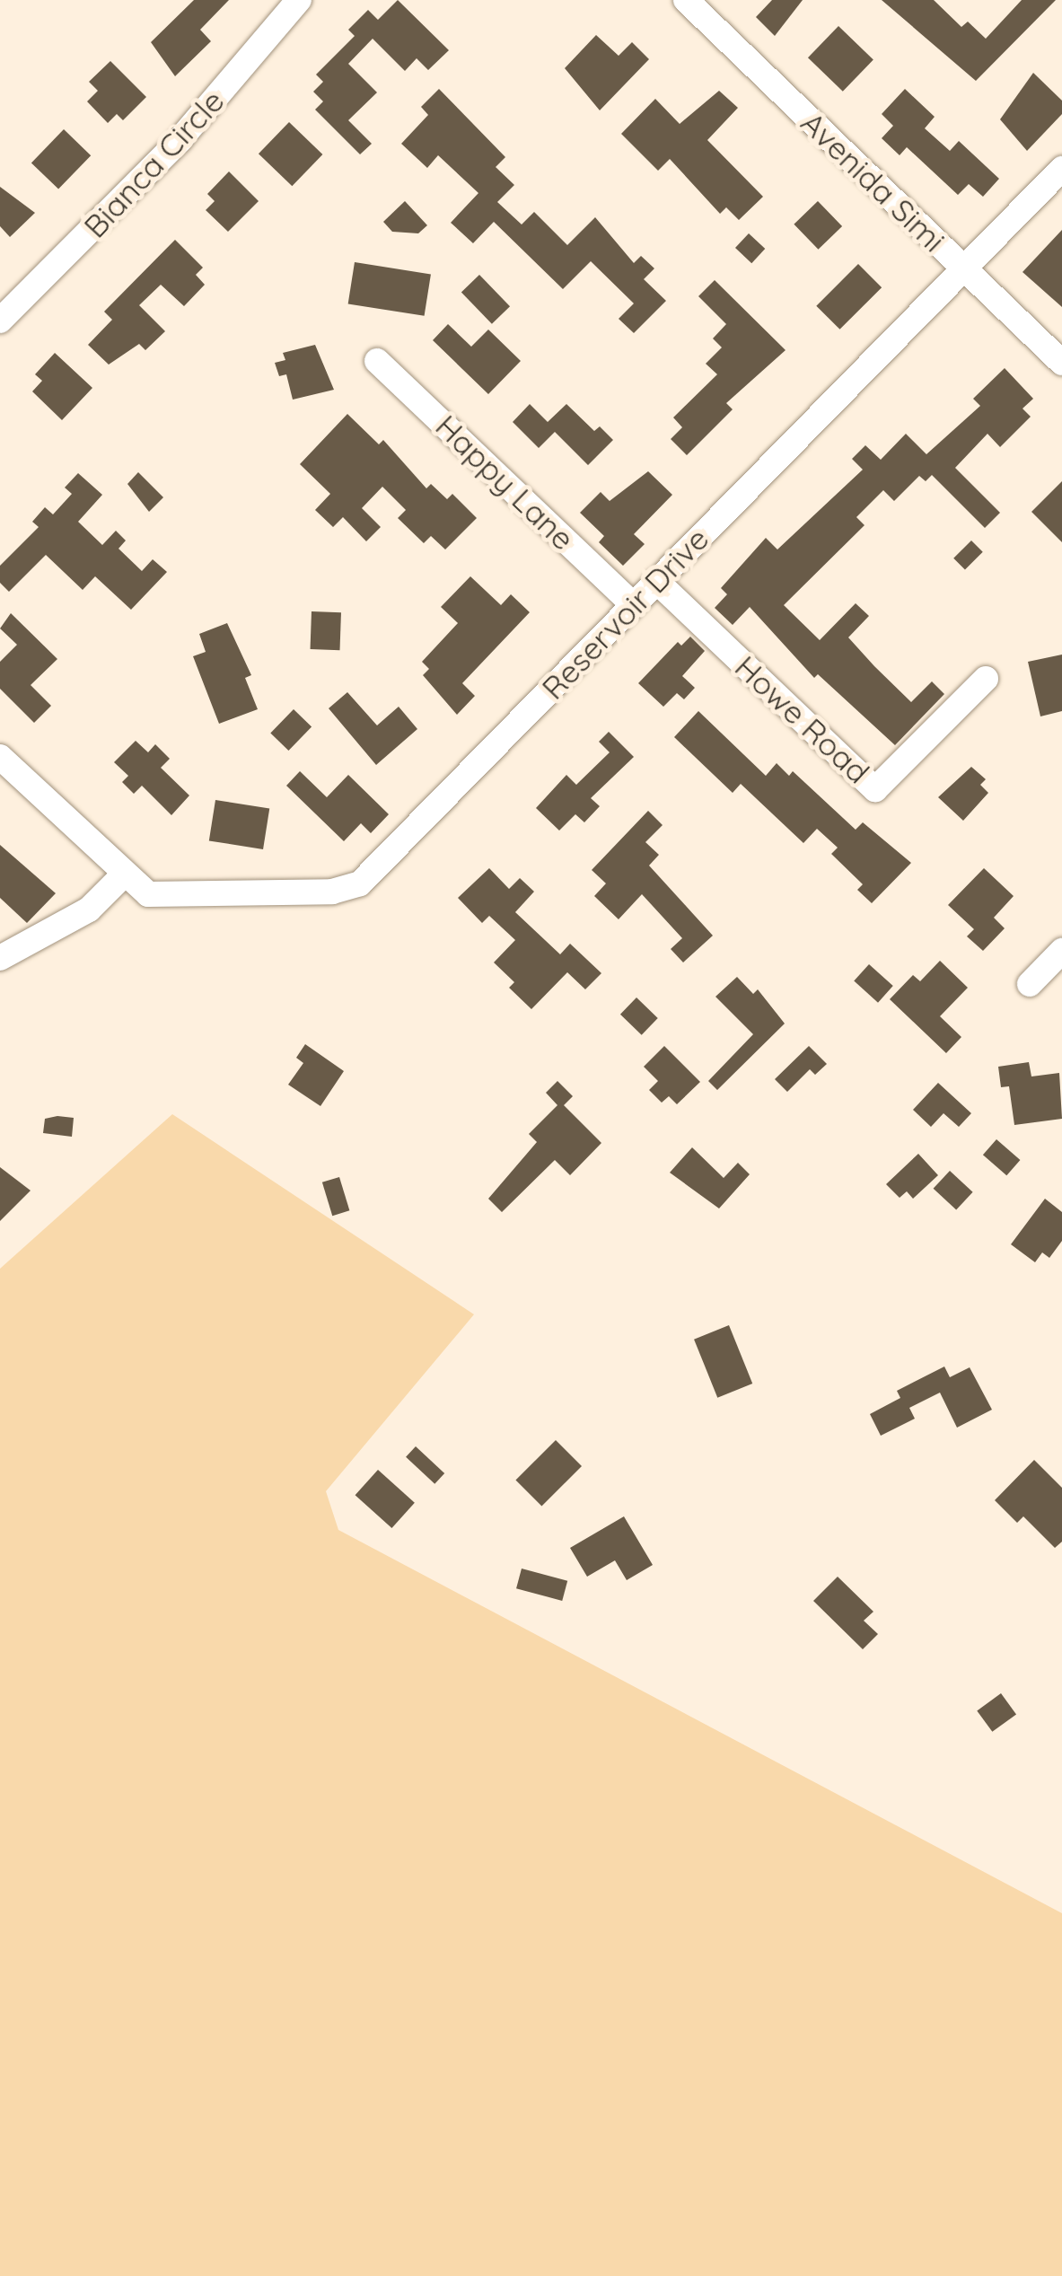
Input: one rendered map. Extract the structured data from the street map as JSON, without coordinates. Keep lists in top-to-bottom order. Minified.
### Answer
{"streets":{"street":["Bianca Circle","Avenida Simi","Happy Lane","Reservoir Drive","Howe Road"]},"crossings":[["Avenida Simi","Reservoir Drive"],["Happy Lane","Reservoir Drive"],["Reservoir Drive","Howe Road"]]}
